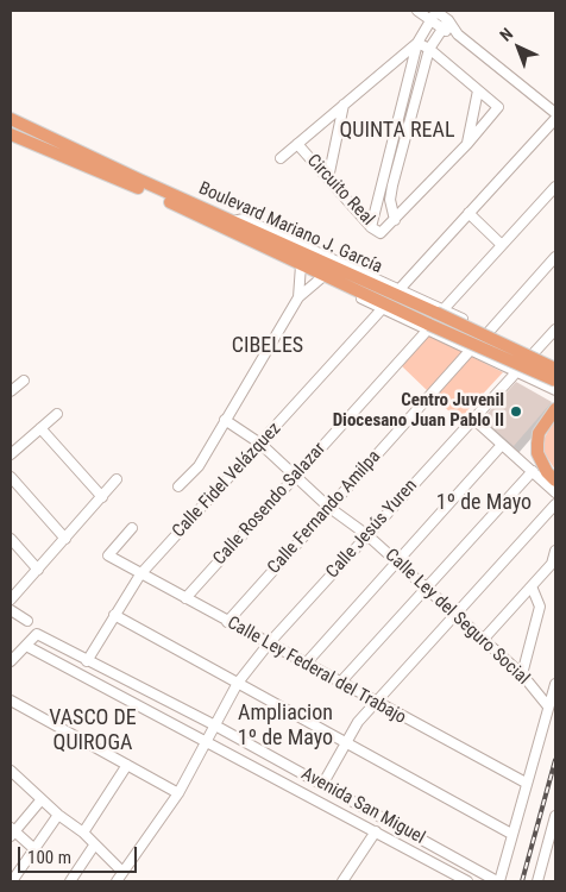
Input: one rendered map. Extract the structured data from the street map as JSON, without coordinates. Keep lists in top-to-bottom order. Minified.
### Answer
{"streets":{"main road":["Boulevard Mariano J. García"],"street":["Circuito Real","Calle Fidel Velázquez","Calle Rosendo Salazar","Calle Fernando Amilpa","Calle Jesús Yuren","Calle Ley del Seguro Social","Calle Ley Federal del Trabajo","Avenida San Miguel"]},"crossings":[["Boulevard Mariano J. García","Calle Rosendo Salazar"],["Calle Fidel Velázquez","Calle Ley del Seguro Social"],["Calle Fidel Velázquez","Calle Ley Federal del Trabajo"],["Calle Fidel Velázquez","Avenida San Miguel"],["Calle Rosendo Salazar","Calle Ley del Seguro Social"],["Calle Rosendo Salazar","Calle Ley Federal del Trabajo"],["Calle Fernando Amilpa","Calle Ley del Seguro Social"],["Calle Fernando Amilpa","Calle Ley Federal del Trabajo"],["Calle Jesús Yuren","Calle Ley del Seguro Social"],["Calle Jesús Yuren","Calle Ley Federal del Trabajo"],["Calle Jesús Yuren","Avenida San Miguel"]],"districts":["QUINTA REAL","CIBELES","1º de Mayo","Ampliacion 1º de Mayo","VASCO DE QUIROGA"],"places":["Centro Juvenil Diocesano Juan Pablo II"],"scale_bar":"100 m","north":"top left"}
